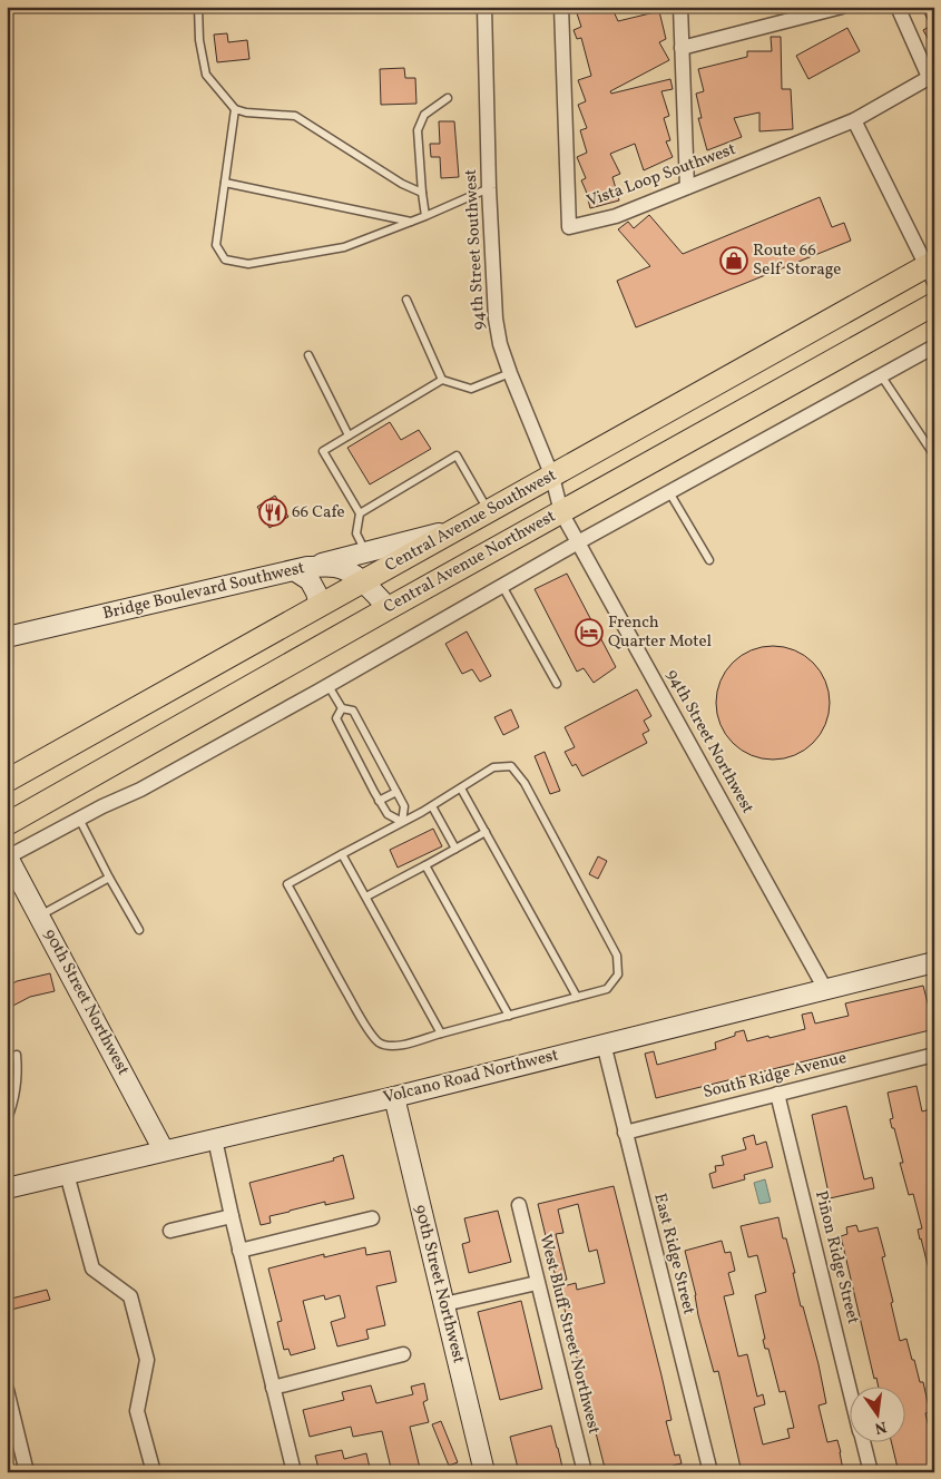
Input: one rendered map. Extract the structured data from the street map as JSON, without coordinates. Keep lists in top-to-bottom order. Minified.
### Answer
{"streets":{"main road":["Central Avenue Southwest","Central Avenue Northwest"],"street":["Vista Loop Southwest","94th Street Southwest","Bridge Boulevard Southwest","94th Street Northwest","90th Street Northwest","South Ridge Avenue","Volcano Road Northwest","East Ridge Street","Piñon Ridge Street","West Bluff Street Northwest"]},"crossings":[["94th Street Southwest","Central Avenue Southwest"],["94th Street Southwest","Central Avenue Northwest"],["94th Street Southwest","94th Street Northwest"],["Central Avenue Southwest","Bridge Boulevard Southwest"],["Central Avenue Northwest","Bridge Boulevard Southwest"],["Central Avenue Northwest","94th Street Northwest"],["94th Street Northwest","Volcano Road Northwest"],["90th Street Northwest","Volcano Road Northwest"],["South Ridge Avenue","East Ridge Street"],["South Ridge Avenue","Piñon Ridge Street"],["Volcano Road Northwest","East Ridge Street"]],"places":{"shop":["Route 66 Self Storage"],"restaurant":["66 Cafe"],"hotel":["French Quarter Motel"]},"north":"bottom"}
